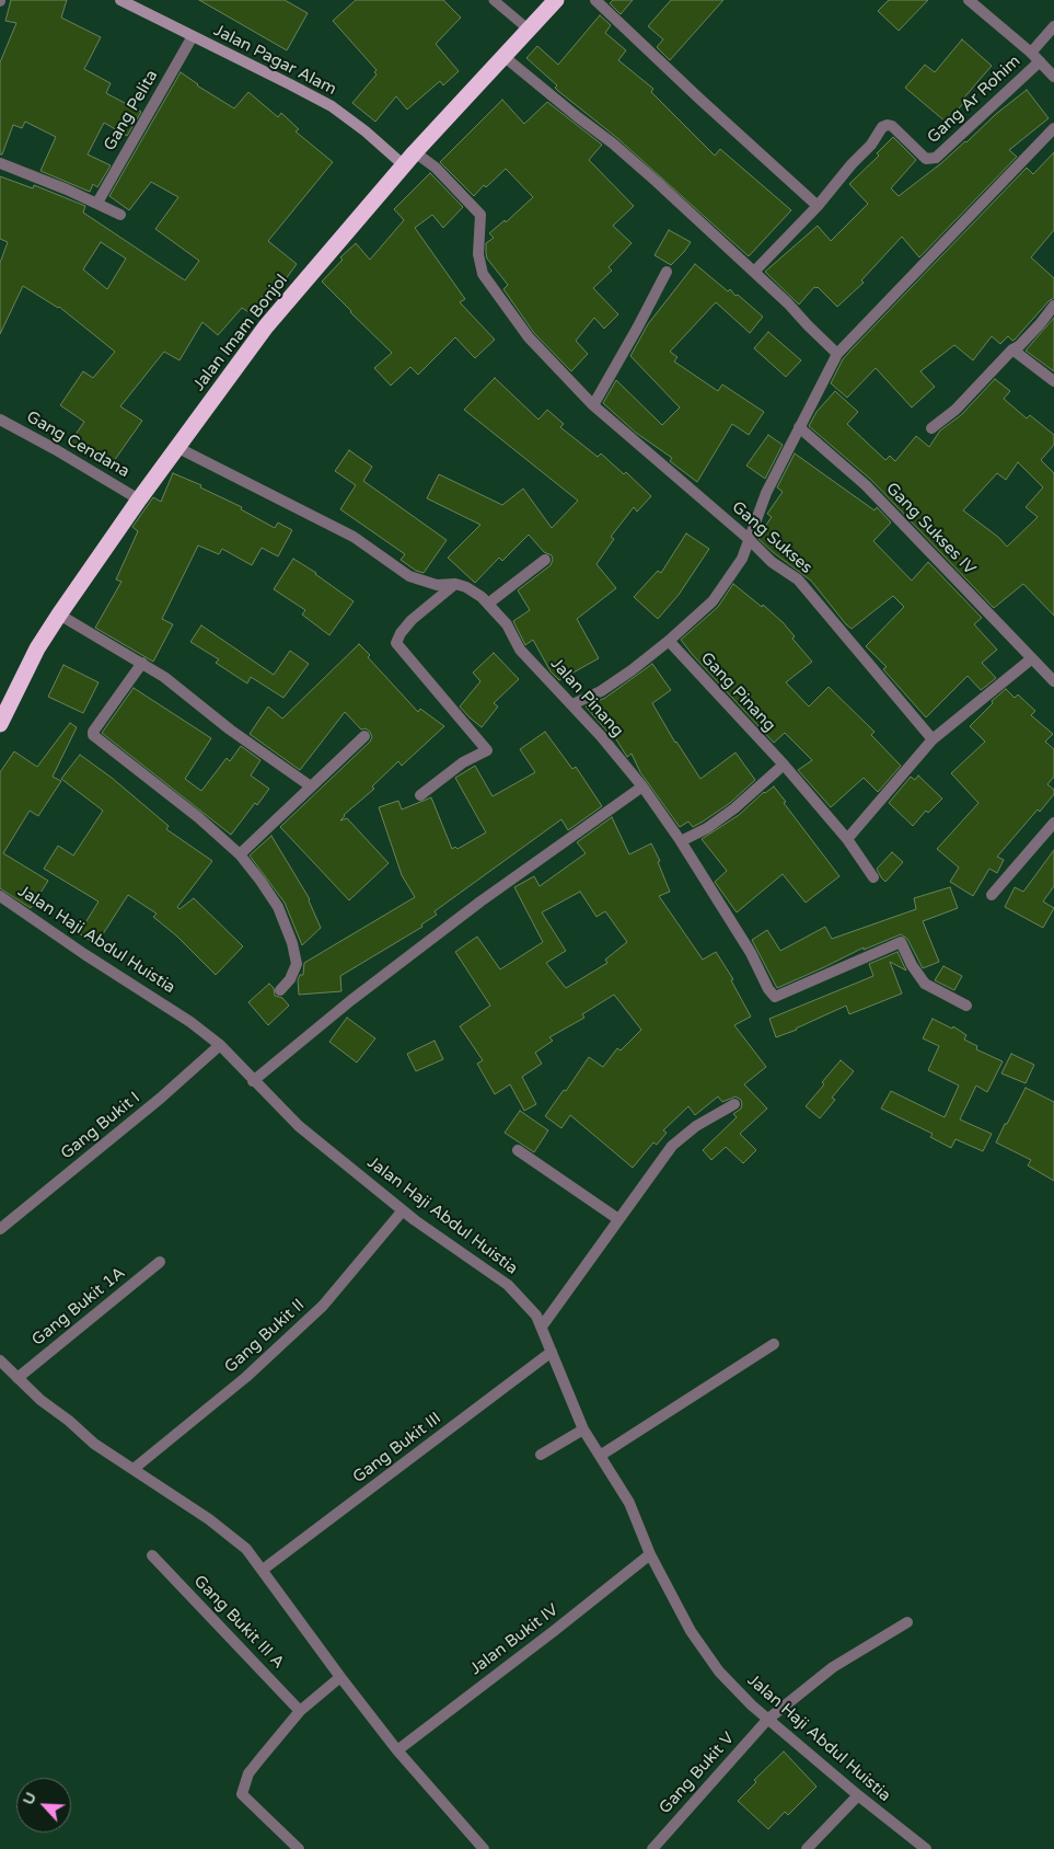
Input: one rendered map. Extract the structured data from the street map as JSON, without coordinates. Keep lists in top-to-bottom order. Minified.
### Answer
{"streets":{"highway":["Jalan Imam Bonjol"],"street":["Jalan Pagar Alam","Gang Ar Rohim","Gang Pelita","Gang Cendana","Gang Sukses IV","Gang Sukses","Gang Pinang","Jalan Pinang","Jalan Haji Abdul Huistia","Gang Bukit I","Gang Bukit 1A","Gang Bukit II","Gang Bukit III","Gang Bukit III A","Jalan Bukit IV","Gang Bukit V"]},"crossings":[["Jalan Pagar Alam","Gang Pelita"],["Jalan Pagar Alam","Jalan Imam Bonjol"],["Jalan Imam Bonjol","Gang Cendana"],["Jalan Imam Bonjol","Gang Sukses"],["Jalan Imam Bonjol","Jalan Pinang"],["Jalan Haji Abdul Huistia","Gang Bukit I"],["Jalan Haji Abdul Huistia","Gang Bukit II"],["Jalan Haji Abdul Huistia","Gang Bukit III"],["Jalan Haji Abdul Huistia","Jalan Bukit IV"],["Jalan Haji Abdul Huistia","Gang Bukit V"]],"north":"top left"}
